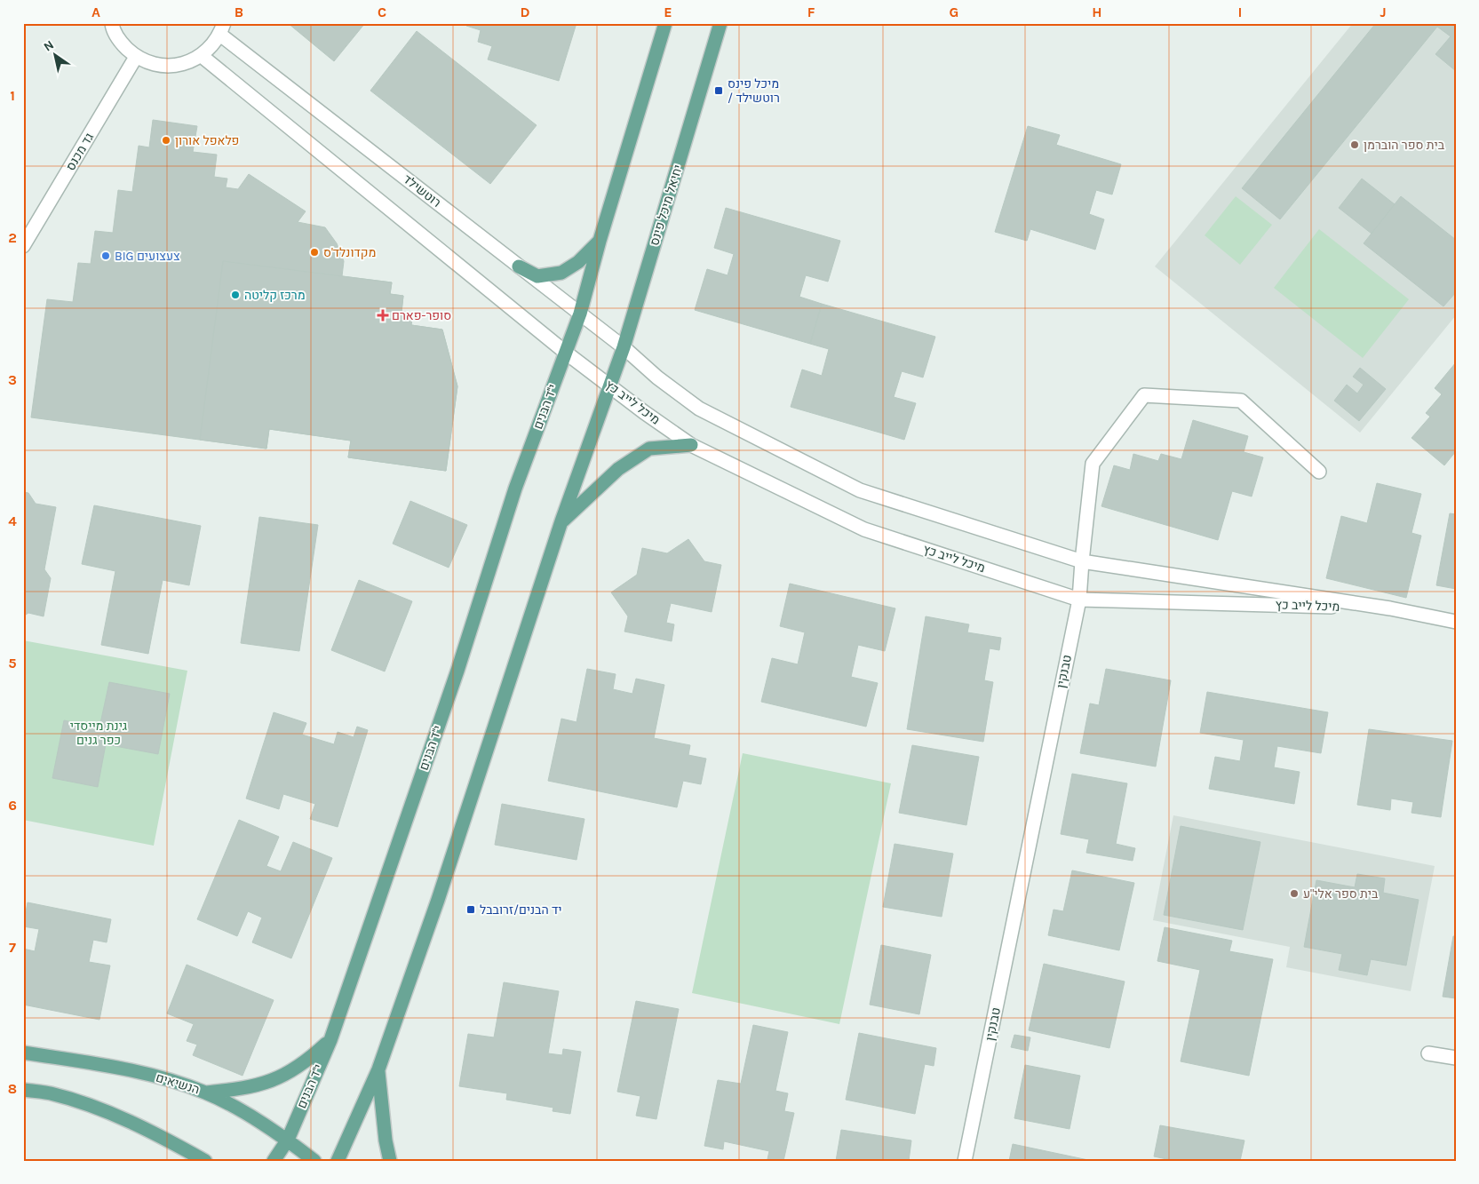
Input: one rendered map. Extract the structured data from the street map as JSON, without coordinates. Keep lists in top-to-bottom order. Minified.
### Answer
{"streets":{"main road":["יחיאל מיכל פינס","י''ד הבנים","הנשיאים"],"street":["גד מכנס","רוטשילד","מיכל לייב כץ","טבנקין"]},"crossings":[["רוטשילד","יחיאל מיכל פינס"],["רוטשילד","מיכל לייב כץ"],["יחיאל מיכל פינס","מיכל לייב כץ"],["מיכל לייב כץ","י''ד הבנים"],["מיכל לייב כץ","טבנקין"],["י''ד הבנים","הנשיאים"]],"parks":["גינת מייסדי כפר גנים"],"places":{"transit":["מיכל פינס / רוטשילד","יד הבנים/זרובבל"],"other":["פלאפל אורון","בית ספר הוברמן","מקדונלד'ס","BIG צעצועים","מרכז קליטה","בית ספר אלי\"ע"],"health":["סופר-פארם"]},"north":"top left","grid":{"columns":["A","B","C","D","E","F","G","H","I","J"],"rows":["1","2","3","4","5","6","7","8"]}}
